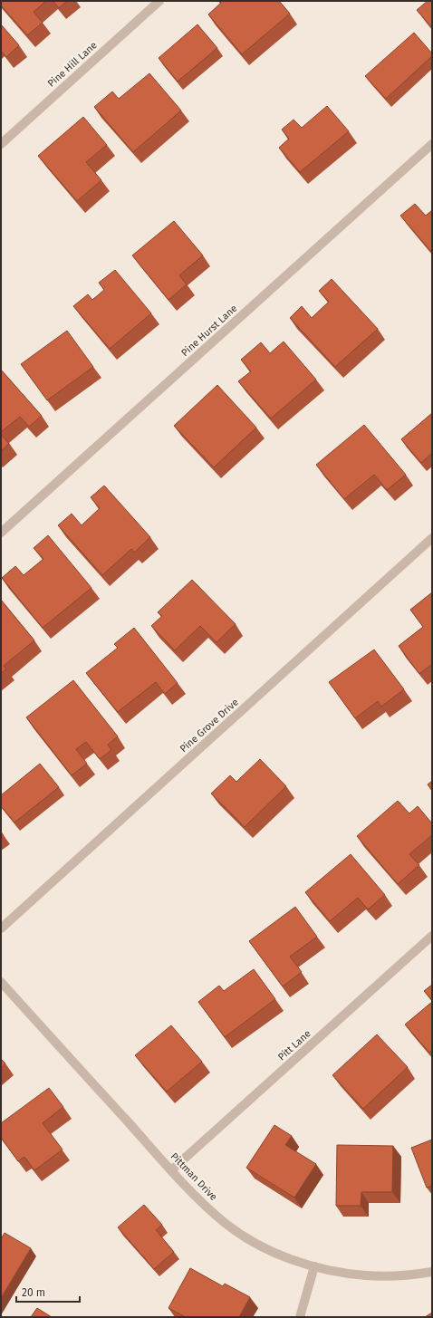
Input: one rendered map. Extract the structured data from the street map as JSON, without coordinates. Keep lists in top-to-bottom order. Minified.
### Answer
{"streets":{"street":["Pine Hill Lane","Pine Hurst Lane","Pine Grove Drive","Pitt Lane","Pittman Drive"]},"crossings":[["Pitt Lane","Pittman Drive"]],"scale_bar":"20 m"}
